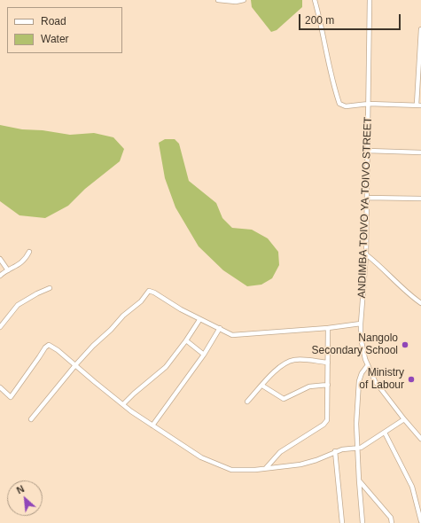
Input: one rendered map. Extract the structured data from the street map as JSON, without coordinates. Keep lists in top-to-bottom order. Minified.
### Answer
{"streets":{"street":["ANDIMBA TOIVO YA TOIVO STREET"]},"places":["Nangolo Secondary School","Ministry of Labour"],"legend":["Road","Water"],"scale_bar":"200 m","north":"top left"}
